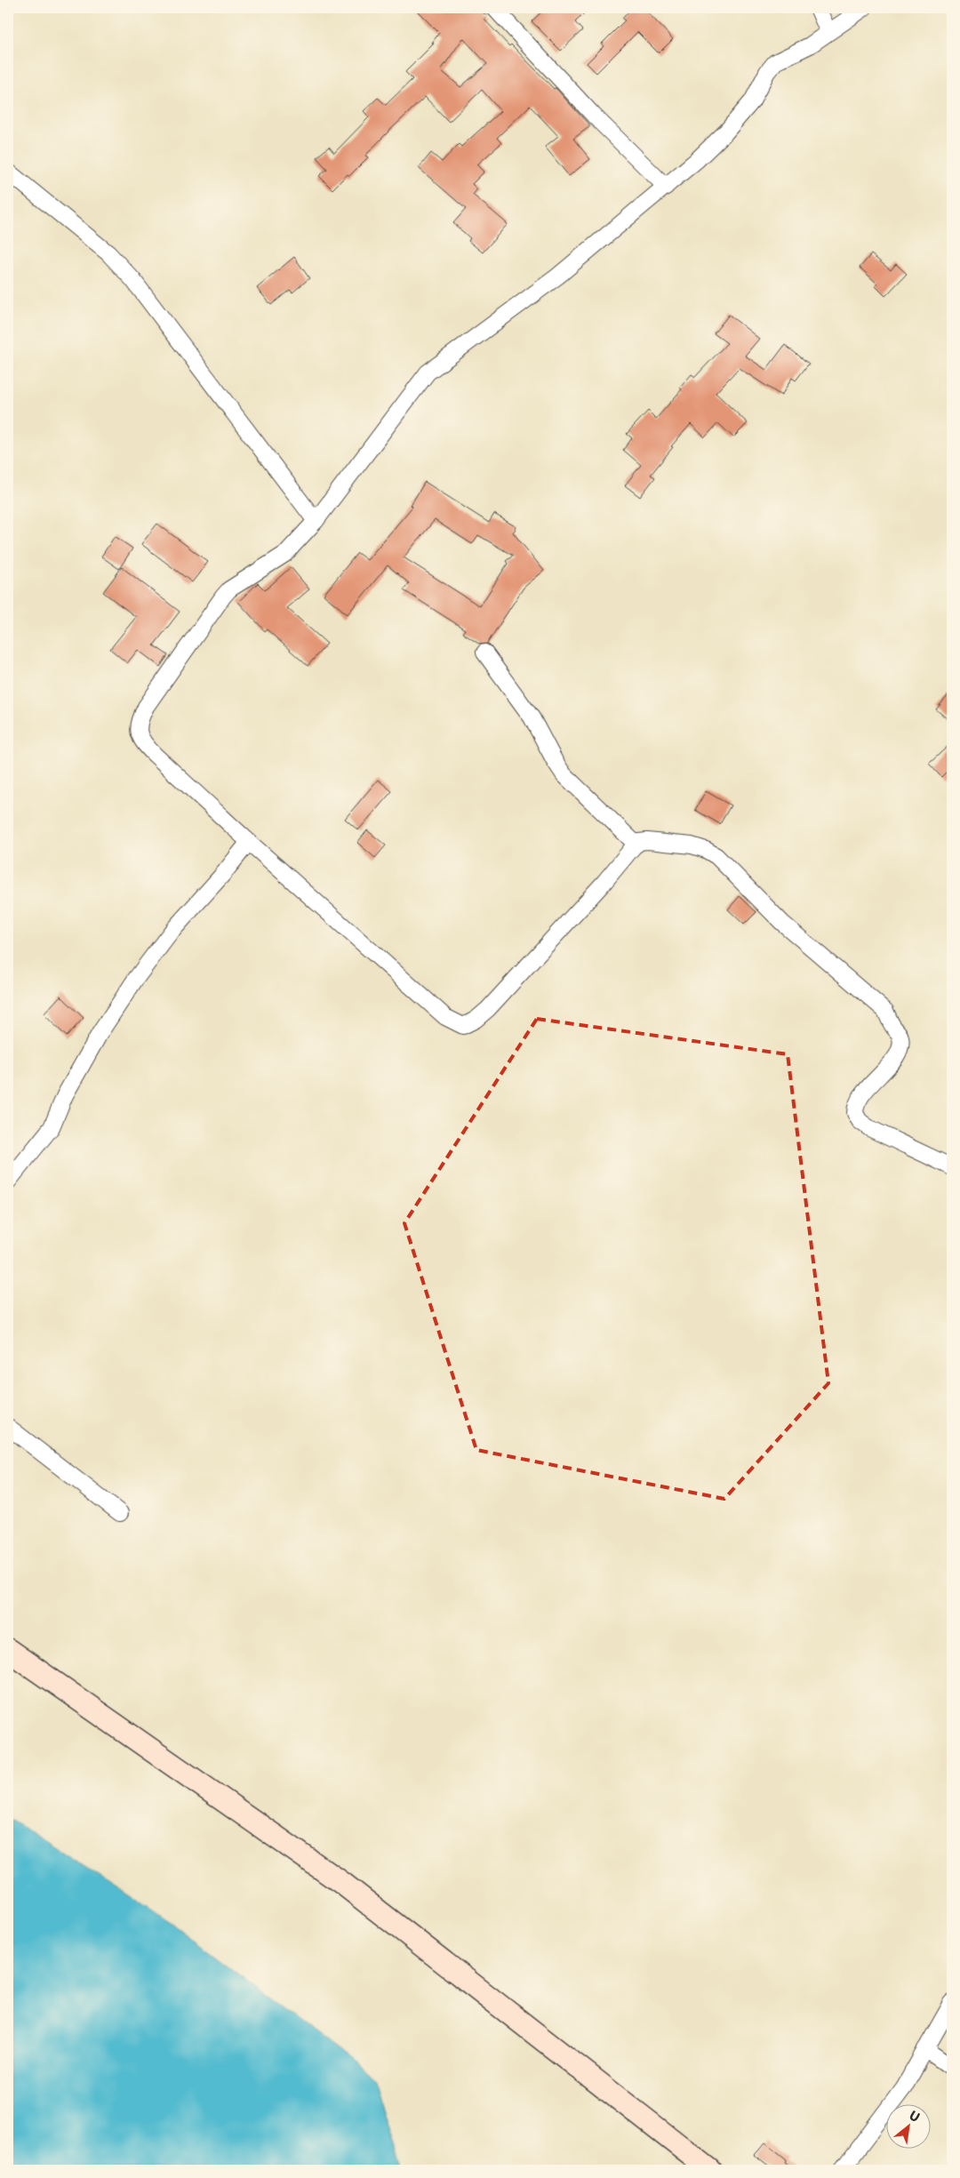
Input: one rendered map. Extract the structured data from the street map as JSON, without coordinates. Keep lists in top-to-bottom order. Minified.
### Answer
{"north":"top right"}
